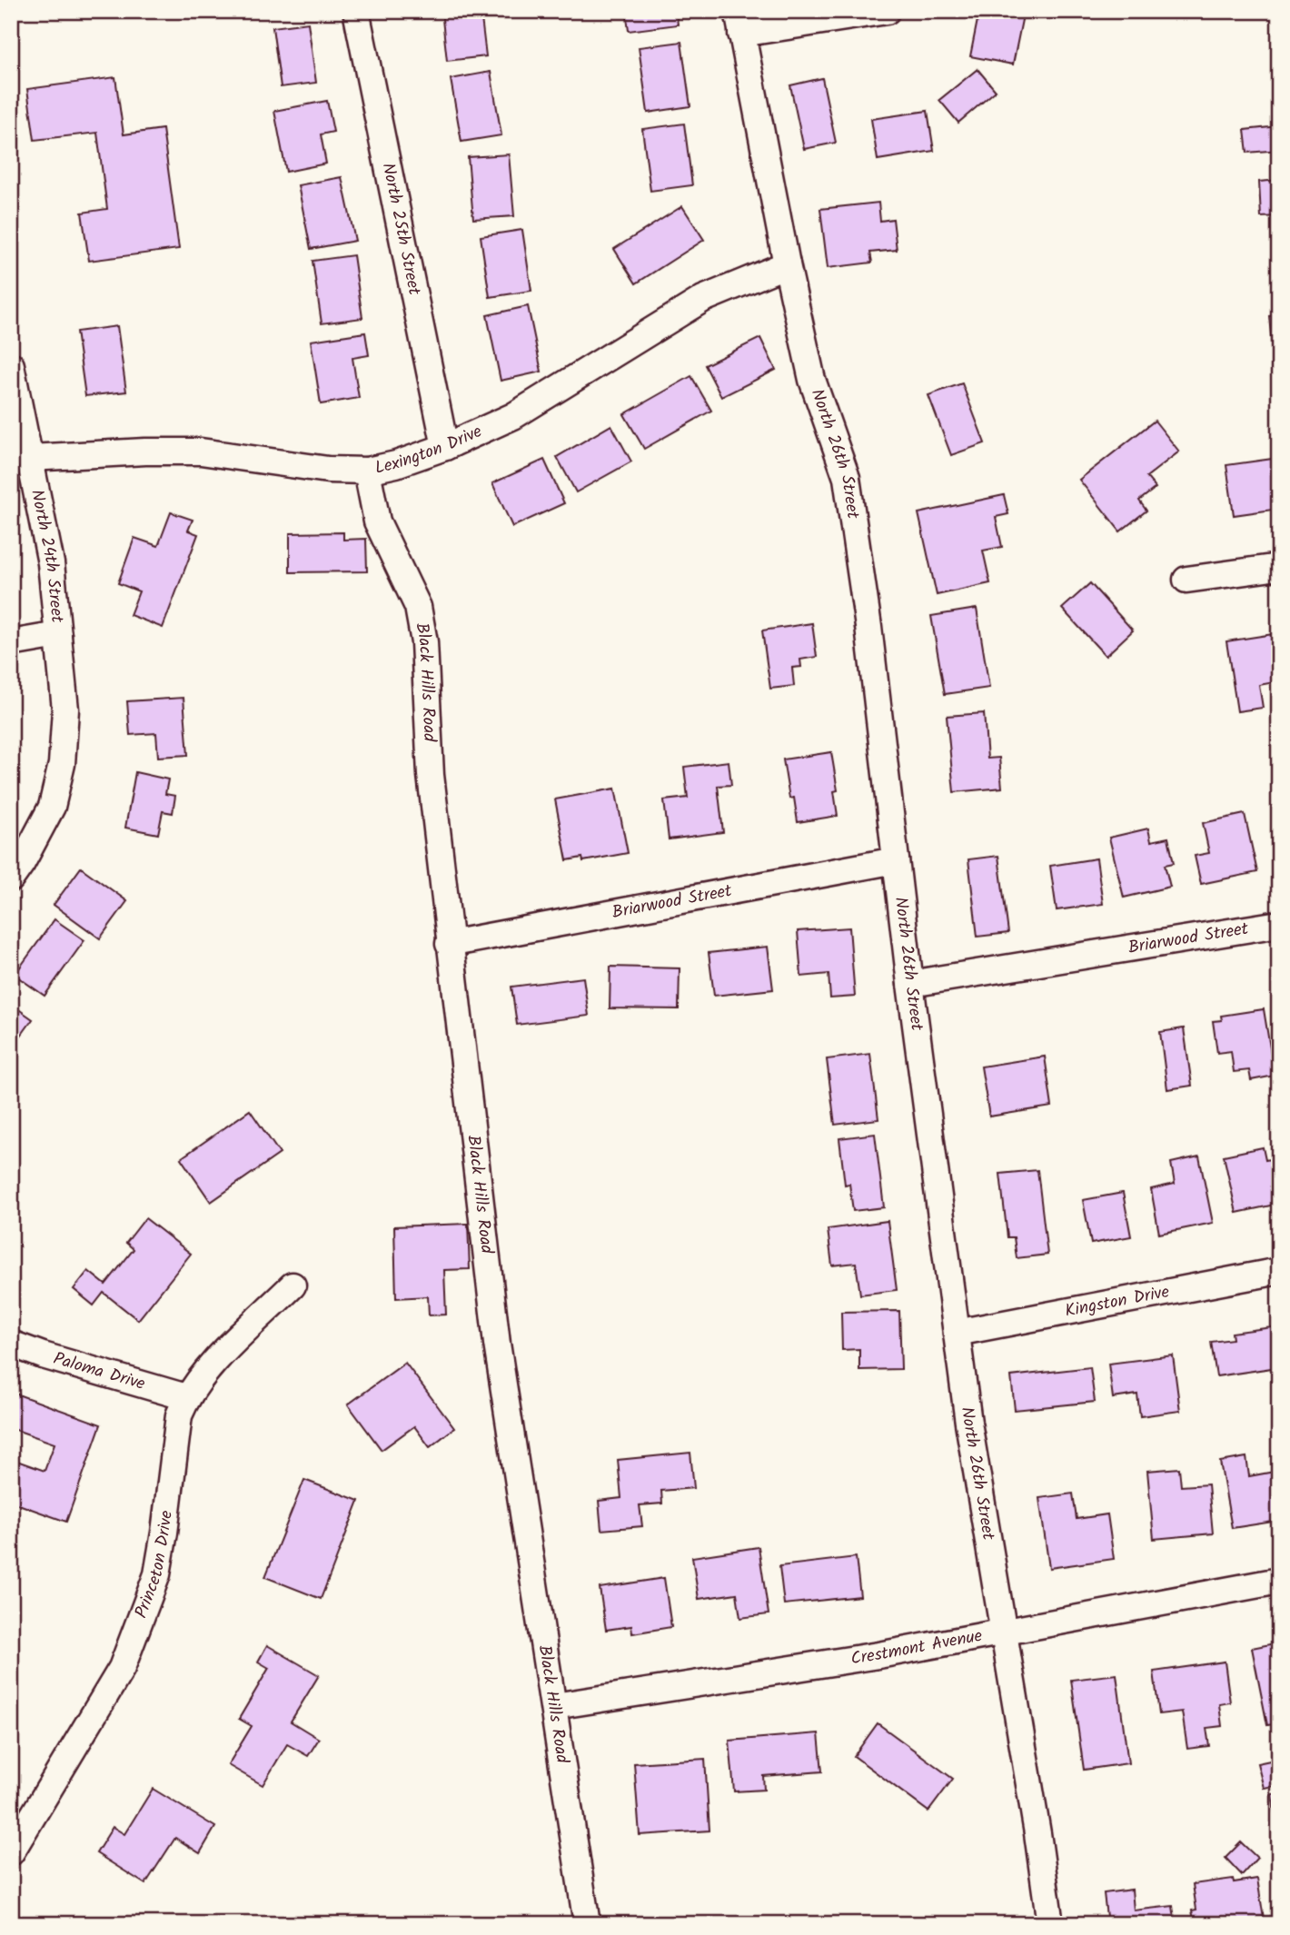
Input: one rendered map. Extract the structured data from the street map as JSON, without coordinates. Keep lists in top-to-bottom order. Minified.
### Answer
{"streets":{"street":["North 25th Street","Lexington Drive","North 26th Street","North 24th Street","Black Hills Road","Briarwood Street","Kingston Drive","Paloma Drive","Princeton Drive","Crestmont Avenue"]},"crossings":[["North 25th Street","Lexington Drive"],["Lexington Drive","North 26th Street"],["Lexington Drive","North 24th Street"],["Lexington Drive","Black Hills Road"],["North 26th Street","Briarwood Street"],["North 26th Street","Kingston Drive"],["North 26th Street","Crestmont Avenue"],["Black Hills Road","Briarwood Street"],["Black Hills Road","Crestmont Avenue"],["Paloma Drive","Princeton Drive"]]}
